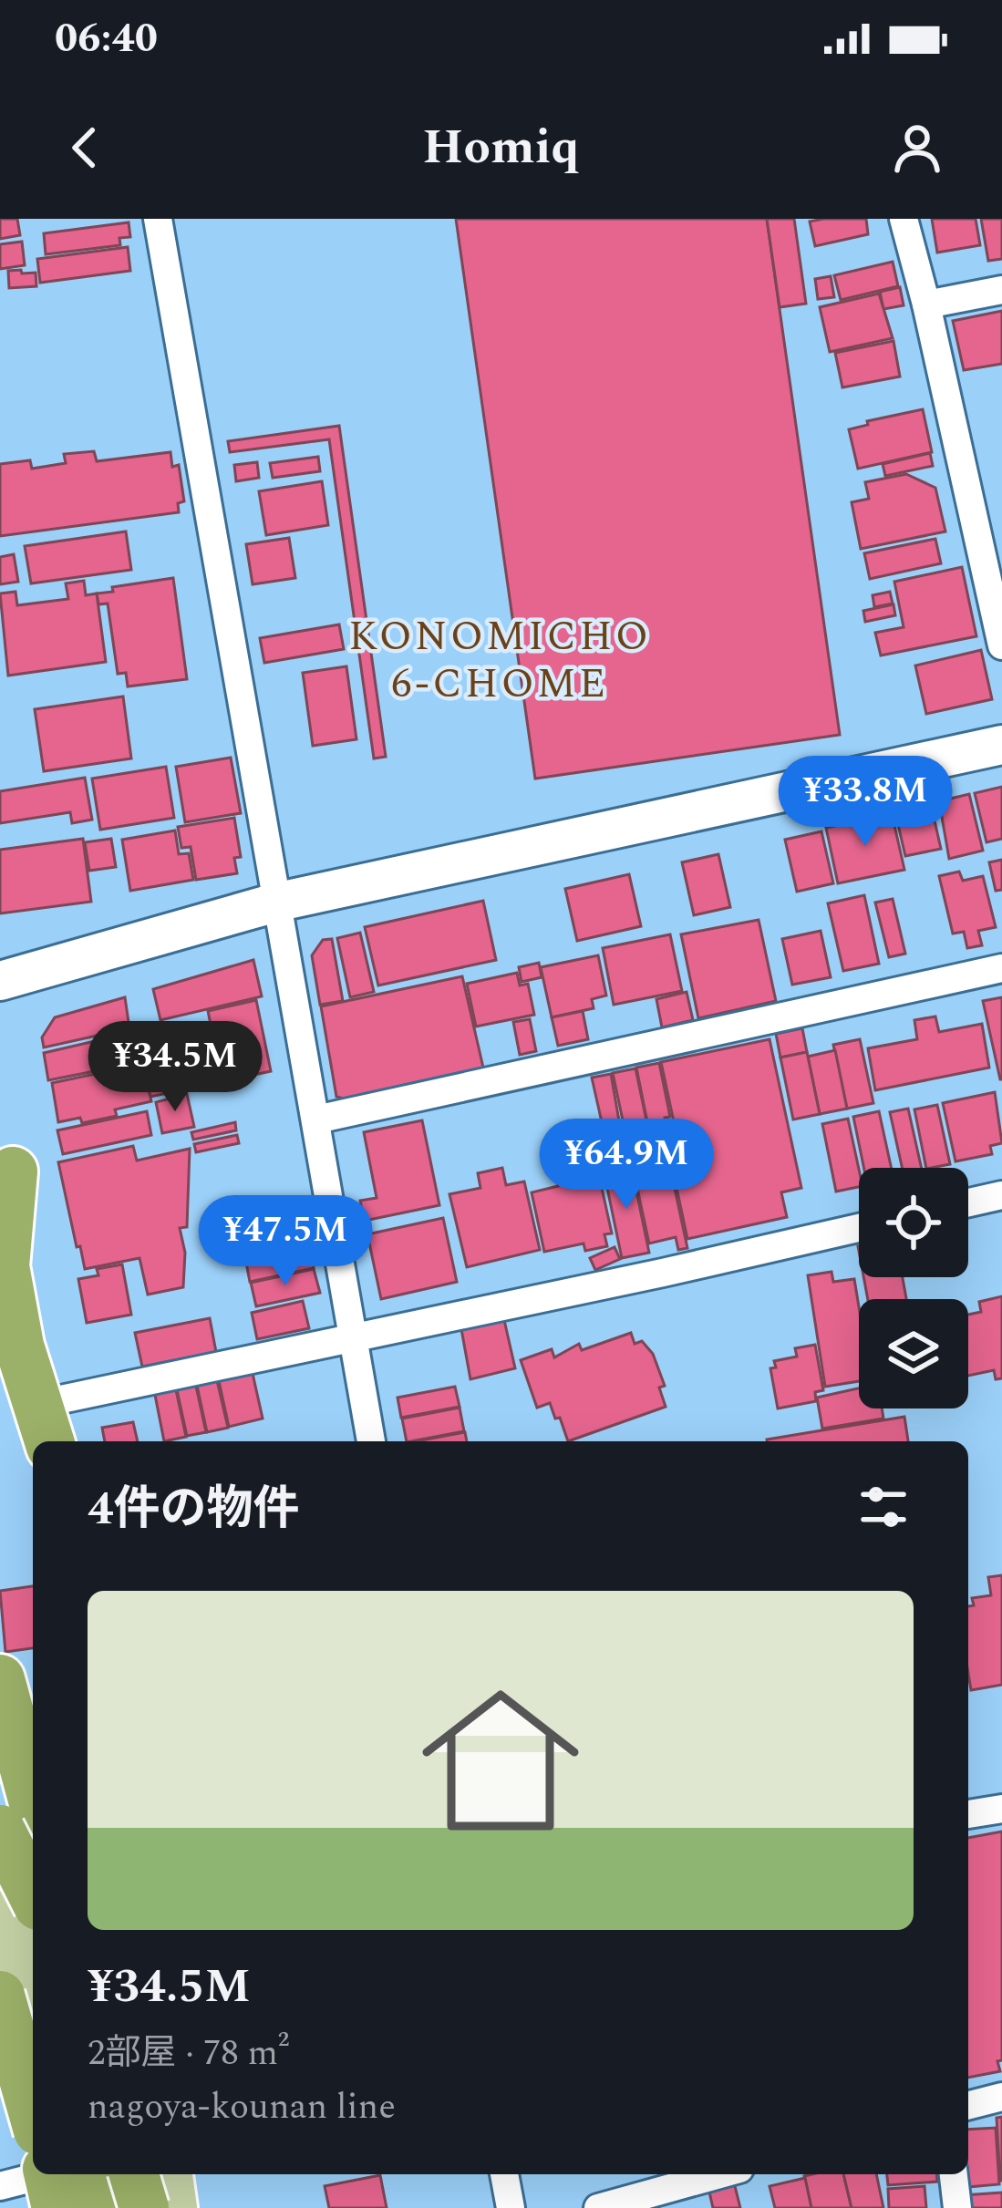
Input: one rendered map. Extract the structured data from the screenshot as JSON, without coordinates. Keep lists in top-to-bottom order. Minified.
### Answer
{"districts":["KONOMICHO 6-CHOME"],"page":{"status":"06:40","header":"Homiq","price":["¥33.8M","¥34.5M","¥64.9M","¥47.5M"],"heading":"4件の物件","list":[{"name":"¥34.5M","note":"2部屋 · 78 m² · nagoya-kounan line"}]}}
